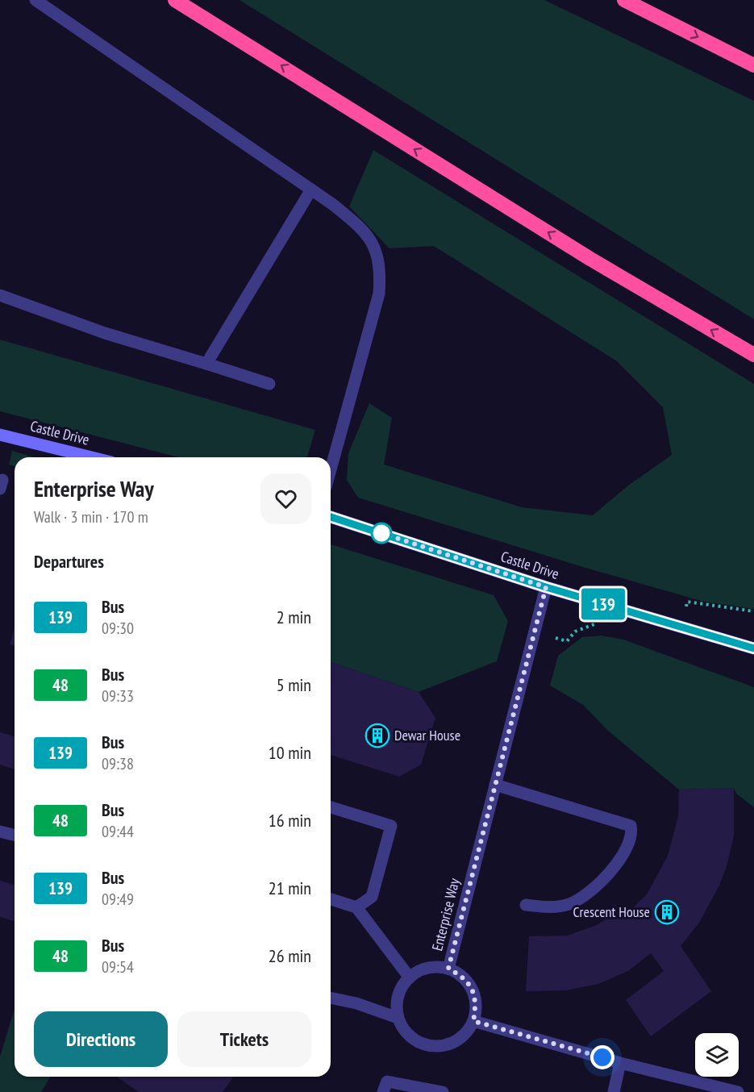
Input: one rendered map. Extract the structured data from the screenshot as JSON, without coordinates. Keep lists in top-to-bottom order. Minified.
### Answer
{"streets":{"street":["Castle Drive","Enterprise Way"]},"crossings":[["Castle Drive","Enterprise Way"]],"places":{"building":["Dewar House","Crescent House"]},"lines":["bus line 139"],"page":{"on_map":"139","heading":[["Enterprise Way","Walk · 3 min · 170 m"],"Departures"],"list":[{"mark":"139","name":"Bus","note":"09:30","value":"2 min"},{"mark":"48","name":"Bus","note":"09:33","value":"5 min"},{"mark":"139","name":"Bus","note":"09:38","value":"10 min"},{"mark":"48","name":"Bus","note":"09:44","value":"16 min"},{"mark":"139","name":"Bus","note":"09:49","value":"21 min"},{"mark":"48","name":"Bus","note":"09:54","value":"26 min"}],"buttons":["Directions","Tickets"]}}
